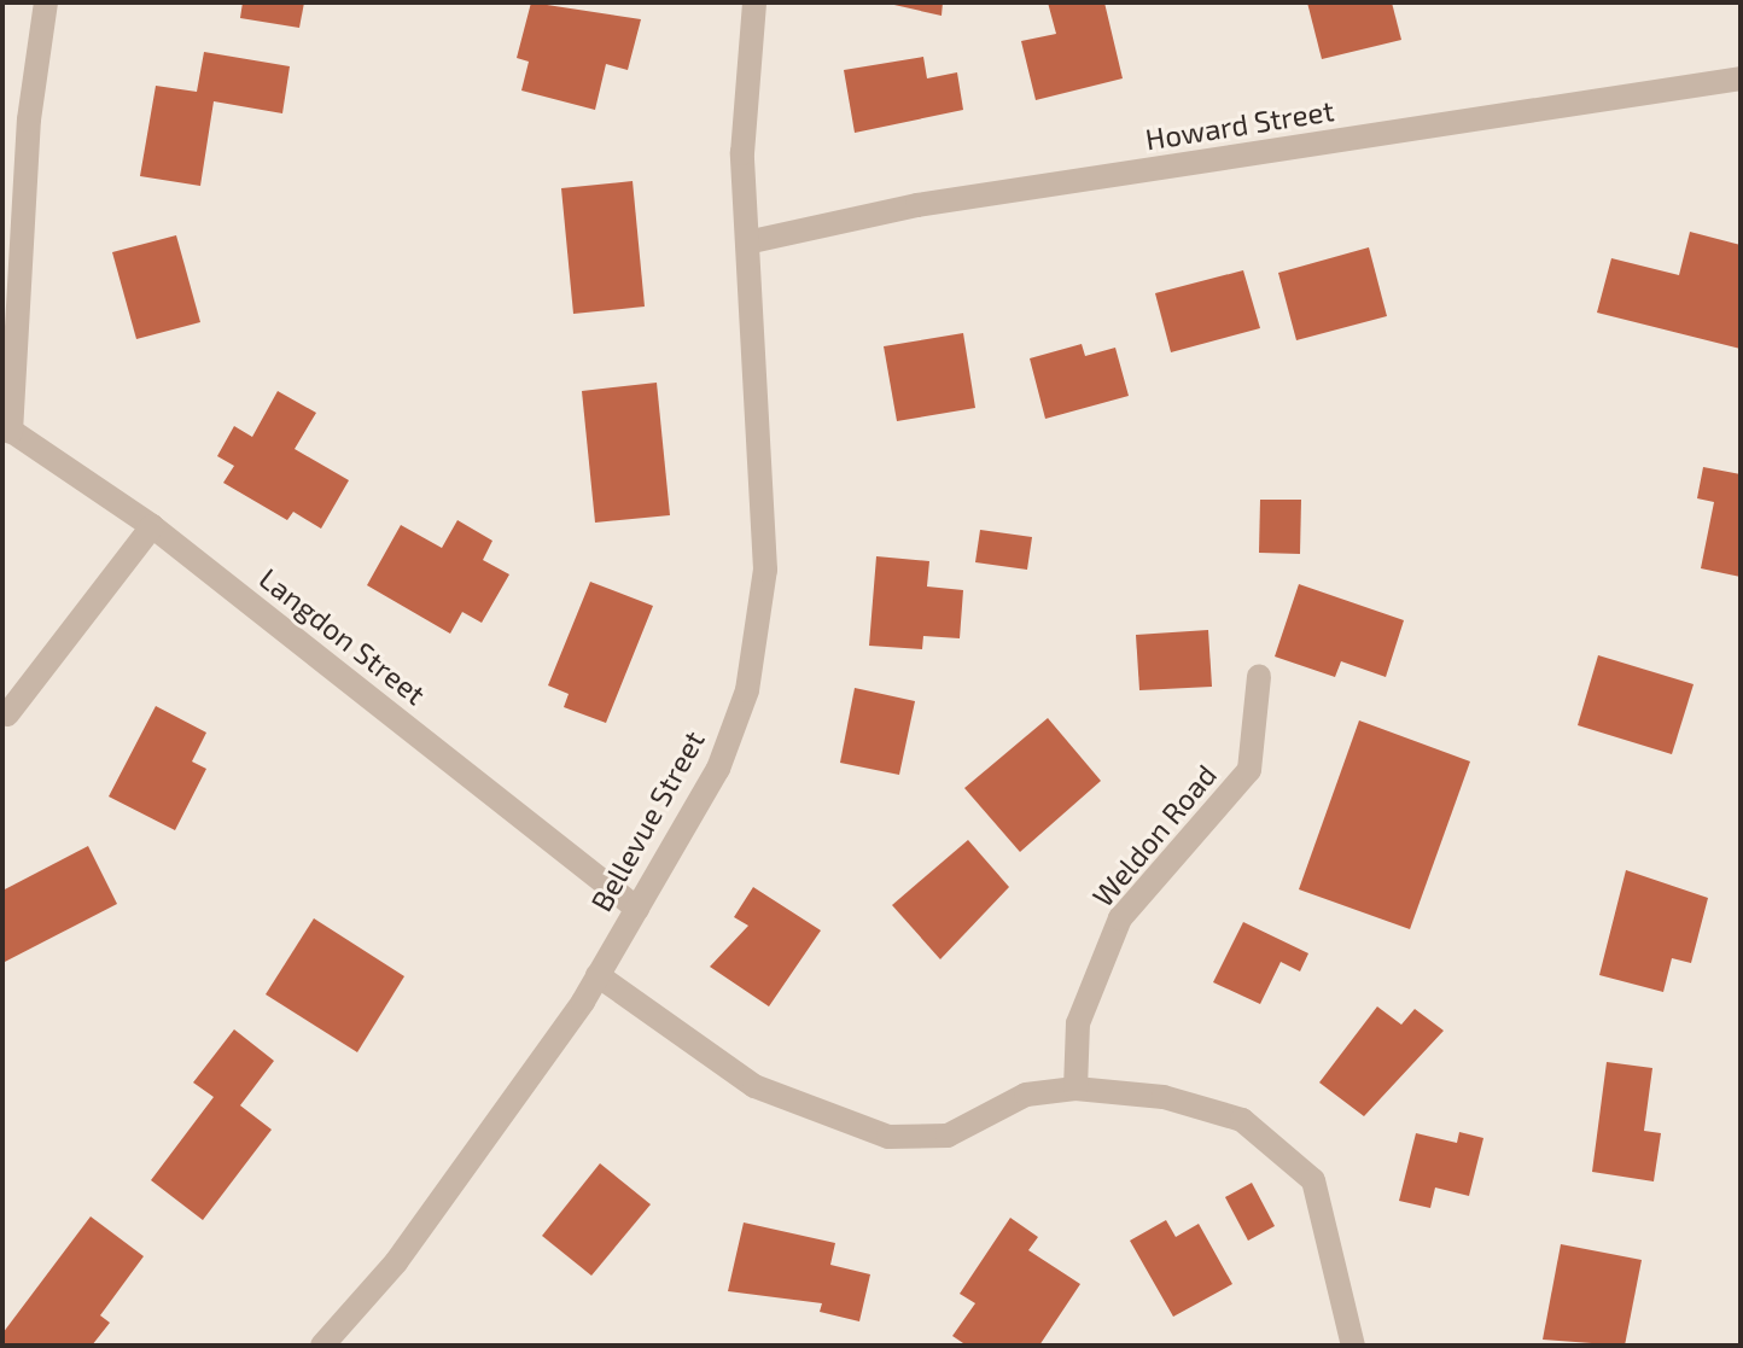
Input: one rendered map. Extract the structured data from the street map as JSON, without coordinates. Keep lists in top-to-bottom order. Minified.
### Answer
{"streets":{"street":["Howard Street","Langdon Street","Bellevue Street","Weldon Road"]},"crossings":[["Howard Street","Bellevue Street"],["Langdon Street","Bellevue Street"]]}
